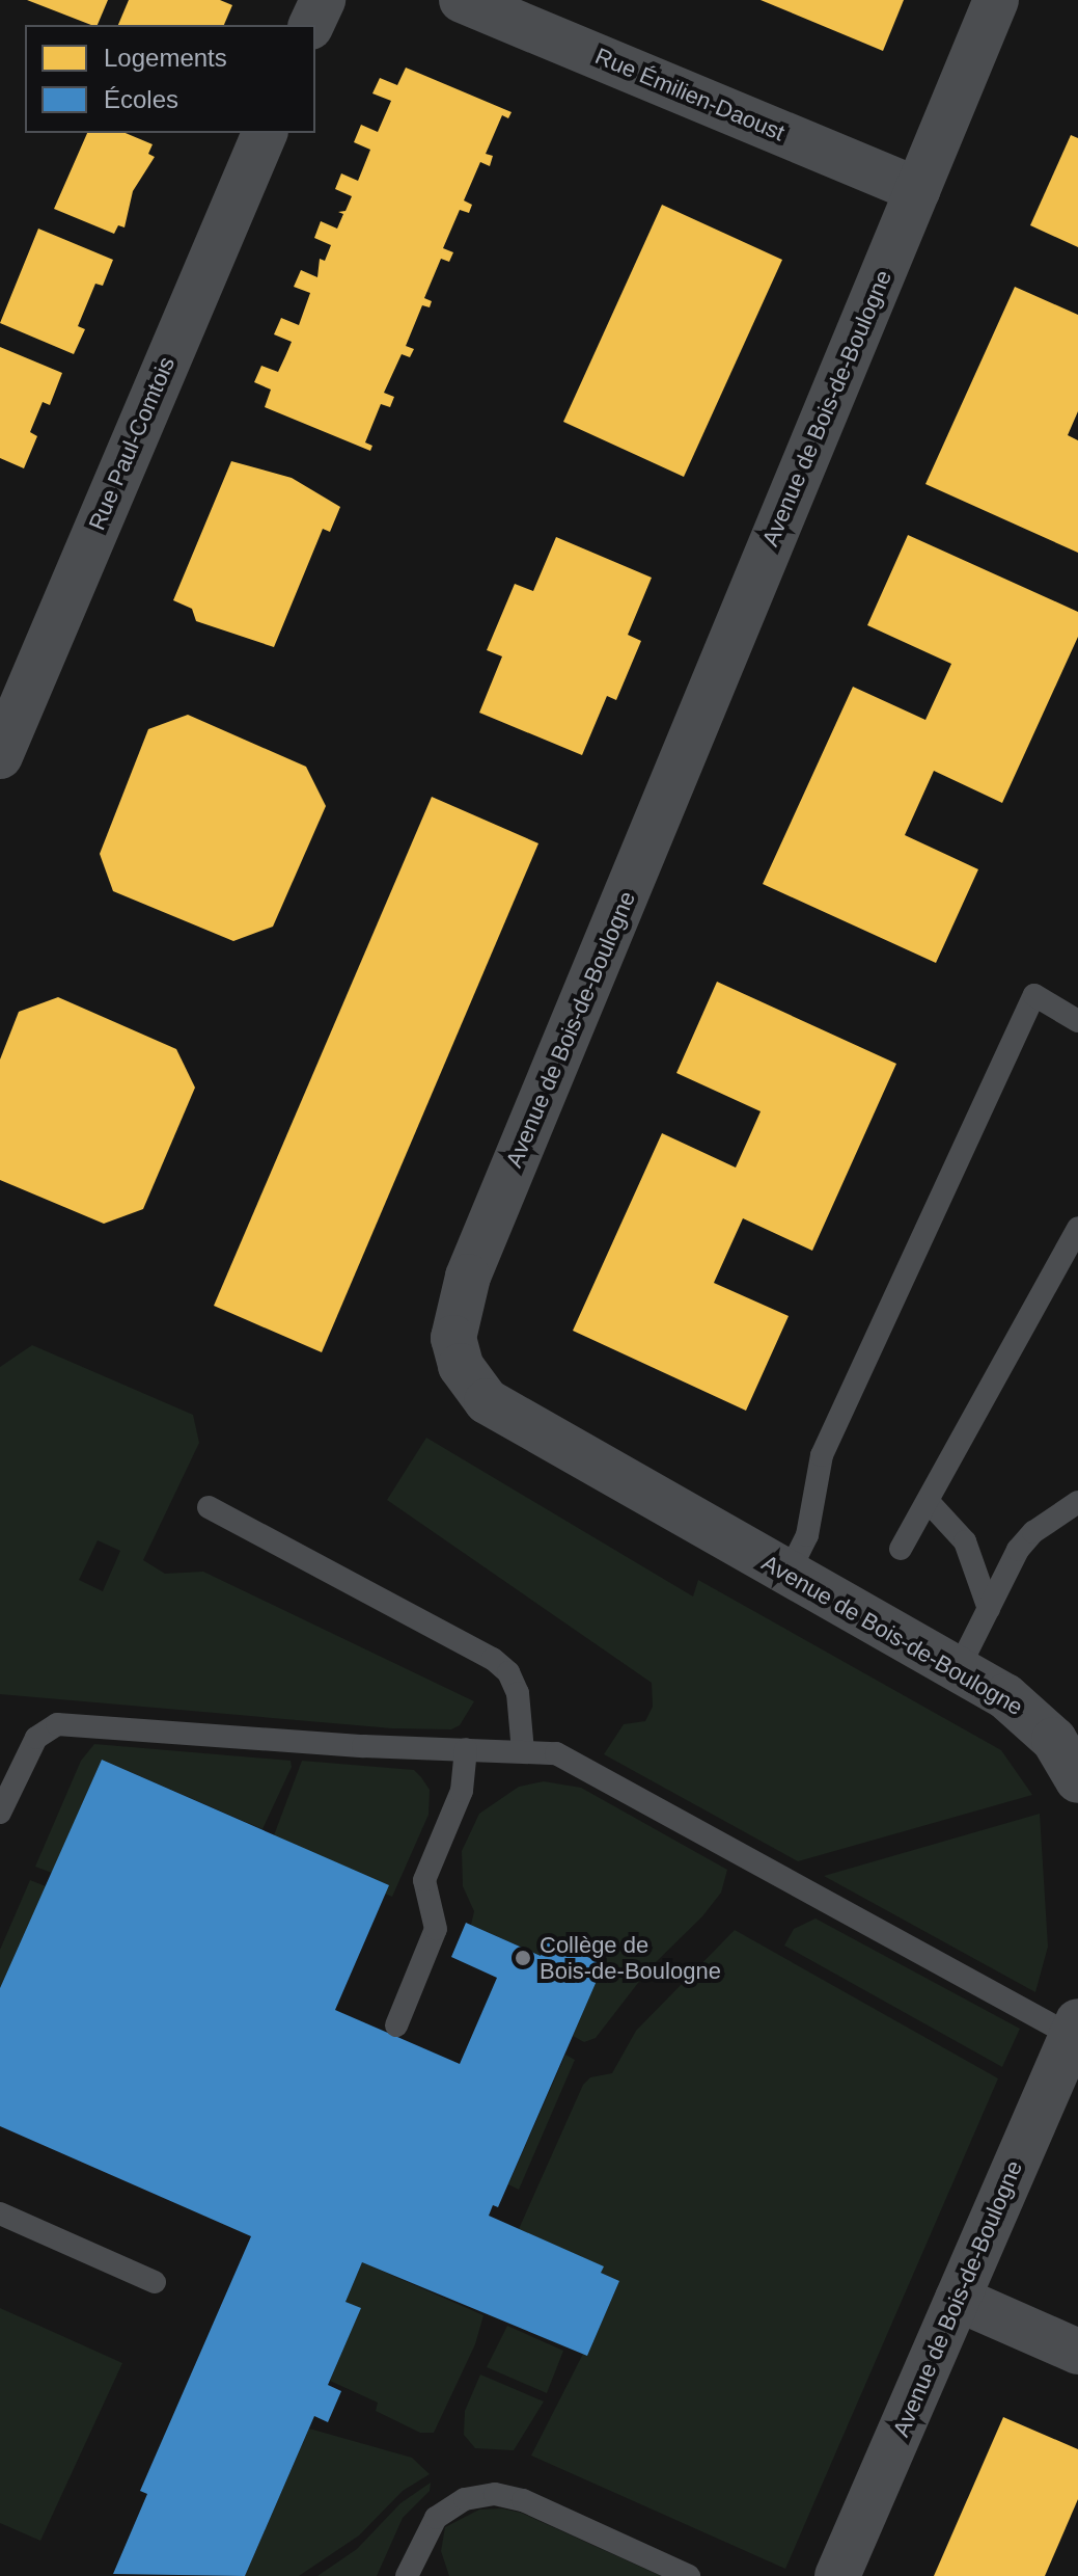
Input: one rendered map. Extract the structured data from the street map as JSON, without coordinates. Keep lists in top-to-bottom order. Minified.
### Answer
{"streets":{"street":["Rue Émilien-Daoust","Avenue de Bois-de-Boulogne","Rue Paul-Comtois"]},"crossings":[["Rue Émilien-Daoust","Avenue de Bois-de-Boulogne"]],"places":["Collège de Bois-de-Boulogne"],"legend":["Logements","Écoles"]}
